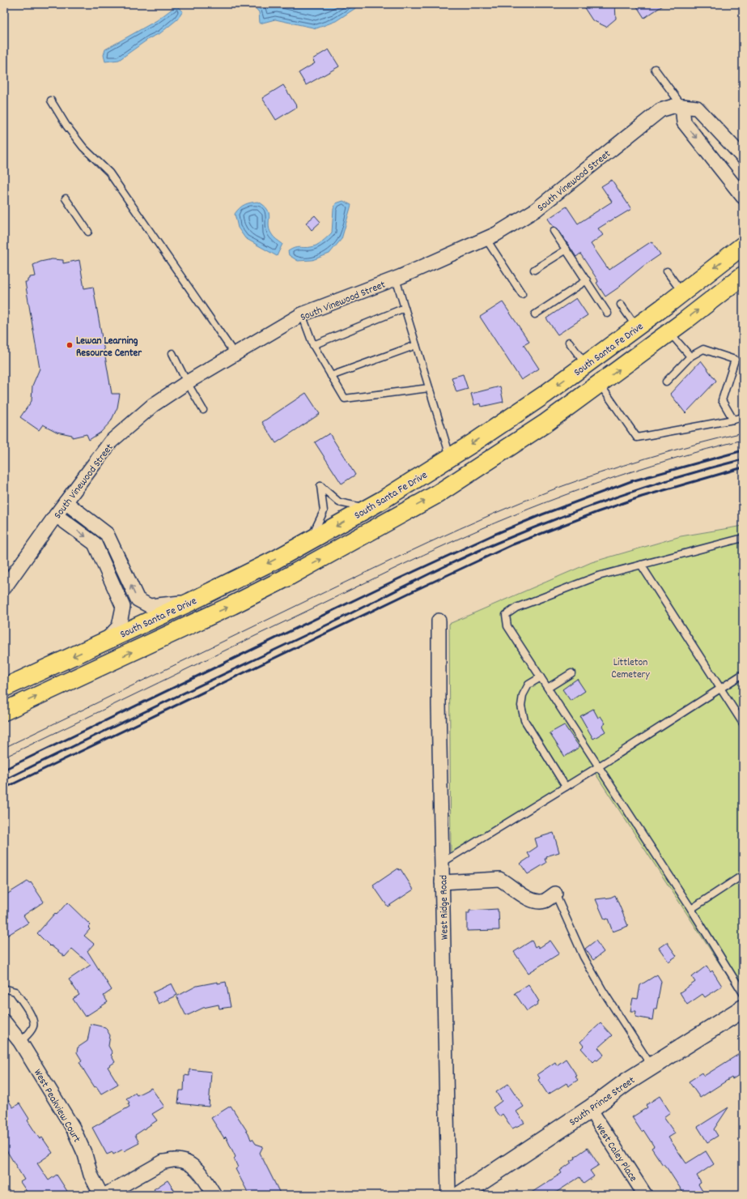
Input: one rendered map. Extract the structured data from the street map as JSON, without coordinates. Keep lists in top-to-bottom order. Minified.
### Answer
{"streets":{"highway":["South Santa Fe Drive"],"street":["South Vinewood Street","West Ridge Road","South Prince Street","West Peakview Court","West Caley Place"]},"crossings":[["South Prince Street","West Caley Place"]],"parks":["Littleton Cemetery"],"places":["Lewan Learning Resource Center"]}
